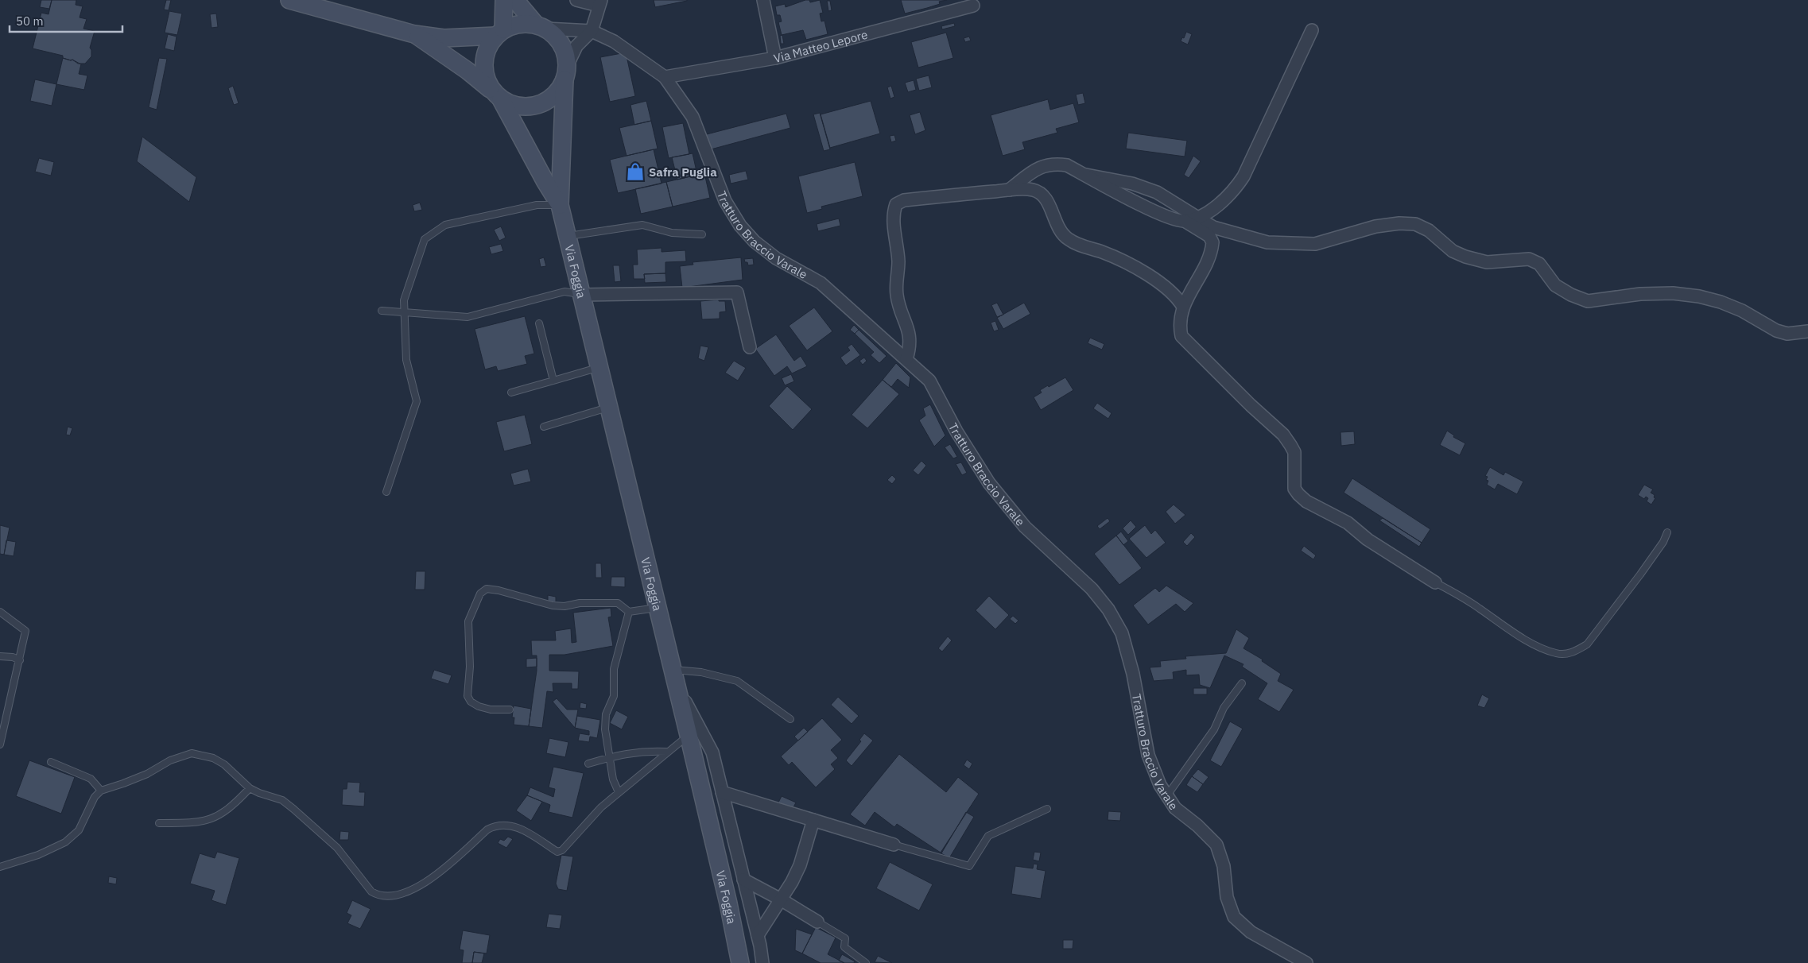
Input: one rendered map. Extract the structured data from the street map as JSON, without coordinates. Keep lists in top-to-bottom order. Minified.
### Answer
{"streets":{"main road":["Via Foggia"],"street":["Via Matteo Lepore","Tratturo Braccio Varale"]},"crossings":[["Via Matteo Lepore","Tratturo Braccio Varale"],["Tratturo Braccio Varale","Via Foggia"]],"places":{"shop":["Safra Puglia"]},"scale_bar":"50 m"}
